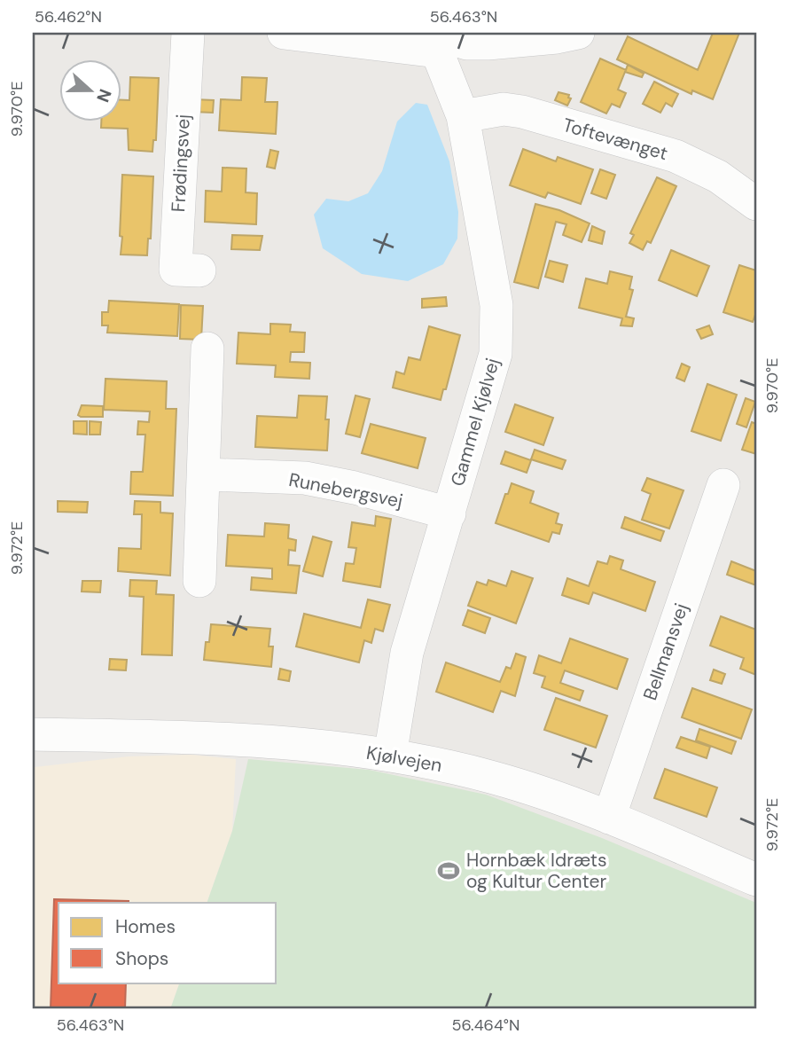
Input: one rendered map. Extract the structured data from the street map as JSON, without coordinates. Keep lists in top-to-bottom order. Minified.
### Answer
{"streets":{"street":["Toftevænget","Frødingsvej","Gammel Kjølvej","Runebergsvej","Bellmansvej","Kjølvejen"]},"crossings":[["Toftevænget","Gammel Kjølvej"],["Gammel Kjølvej","Runebergsvej"],["Gammel Kjølvej","Kjølvejen"],["Bellmansvej","Kjølvejen"]],"places":{"sports":["Hornbæk Idræts og Kultur Center"]},"legend":["Homes","Shops"],"north":"right","coordinates":["56.462°N","56.463°N","9.970°E","9.972°E","56.464°N"]}
